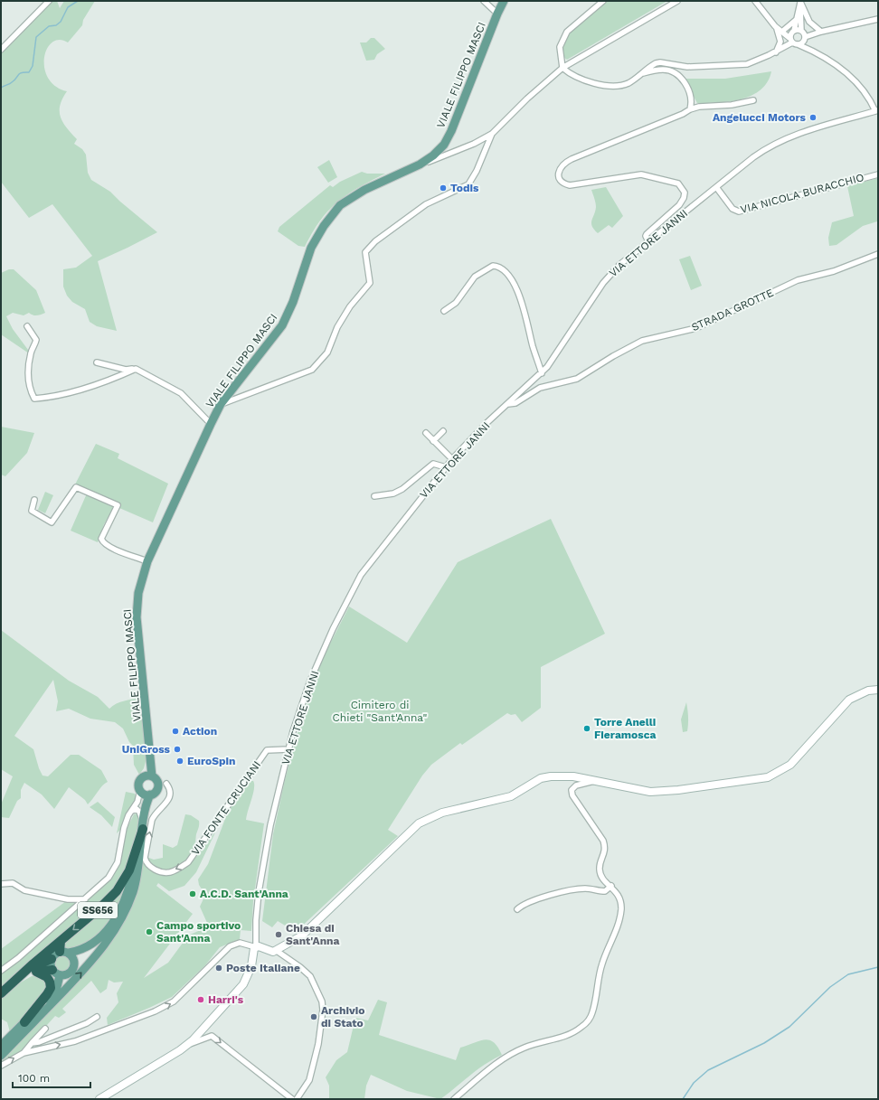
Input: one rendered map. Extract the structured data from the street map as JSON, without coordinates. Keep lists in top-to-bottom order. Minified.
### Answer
{"streets":{"highway":["SS656"],"main road":["VIALE FILIPPO MASCI"],"street":["VIA NICOLA BURACCHIO","VIA ETTORE JANNI","STRADA GROTTE","VIA FONTE CRUCIANI"]},"crossings":[["VIA NICOLA BURACCHIO","VIA ETTORE JANNI"],["VIA ETTORE JANNI","STRADA GROTTE"],["VIA ETTORE JANNI","VIA FONTE CRUCIANI"]],"parks":["Cimitero di Chieti \"Sant'Anna\""],"places":["Angelucci Motors","Todis","Torre Anelli Fieramosca","Action","UniGross","EuroSpin","A.C.D. Sant'Anna","Campo sportivo Sant'Anna","Chiesa di Sant'Anna","Poste Italiane","Harri's","Archivio di Stato"],"scale_bar":"100 m"}
